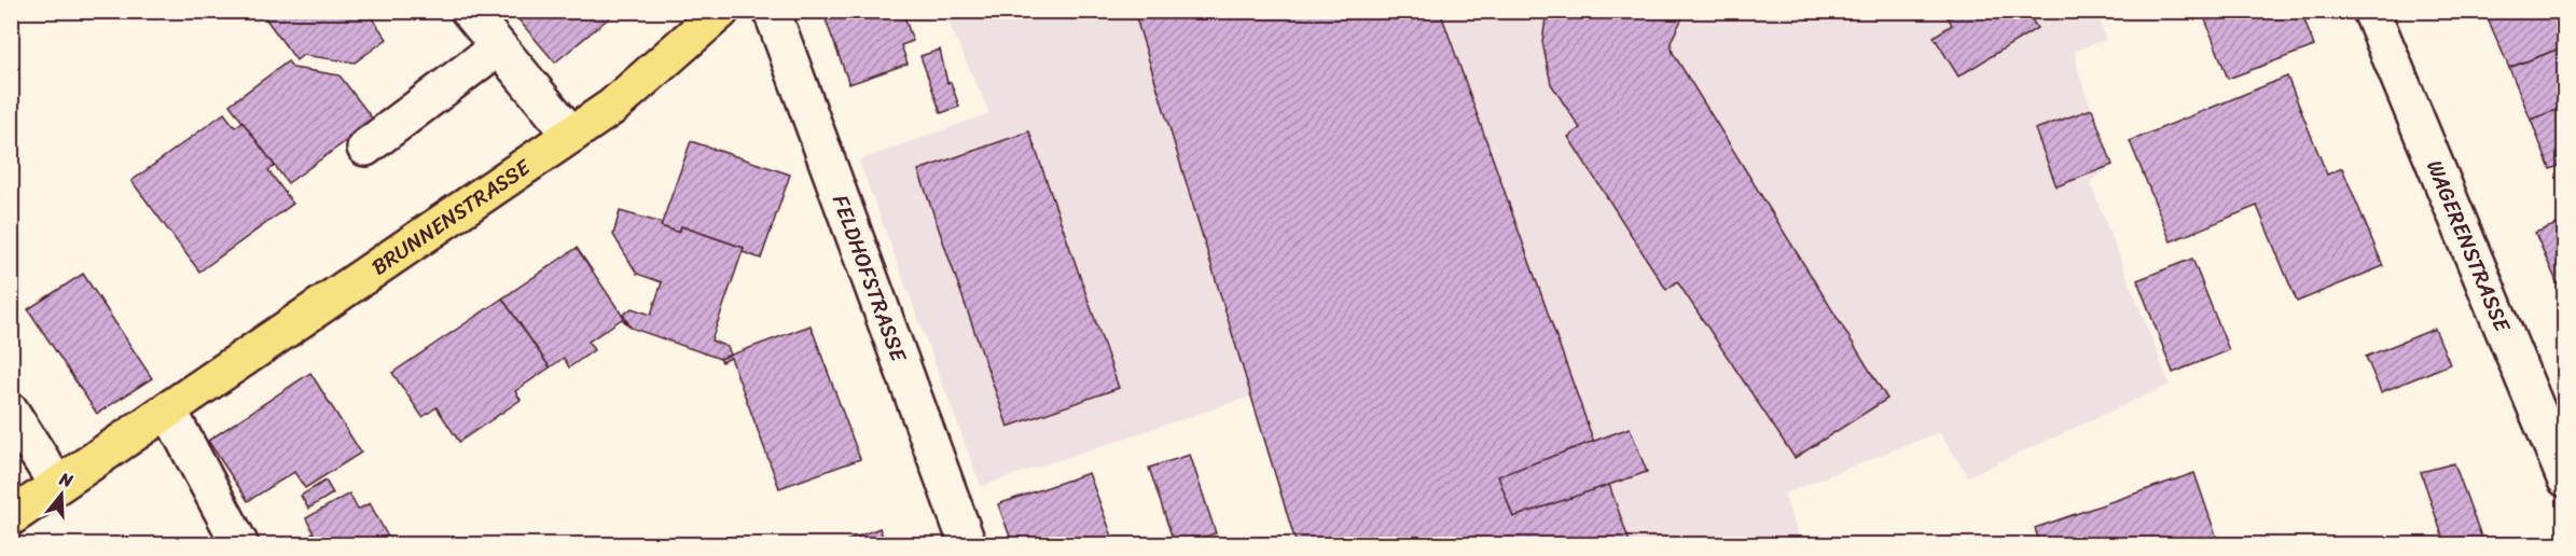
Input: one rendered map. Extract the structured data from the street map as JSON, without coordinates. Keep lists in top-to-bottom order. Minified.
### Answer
{"streets":{"main road":["BRUNNENSTRASSE"],"street":["WAGERENSTRASSE","FELDHOFSTRASSE"]},"north":"top"}
